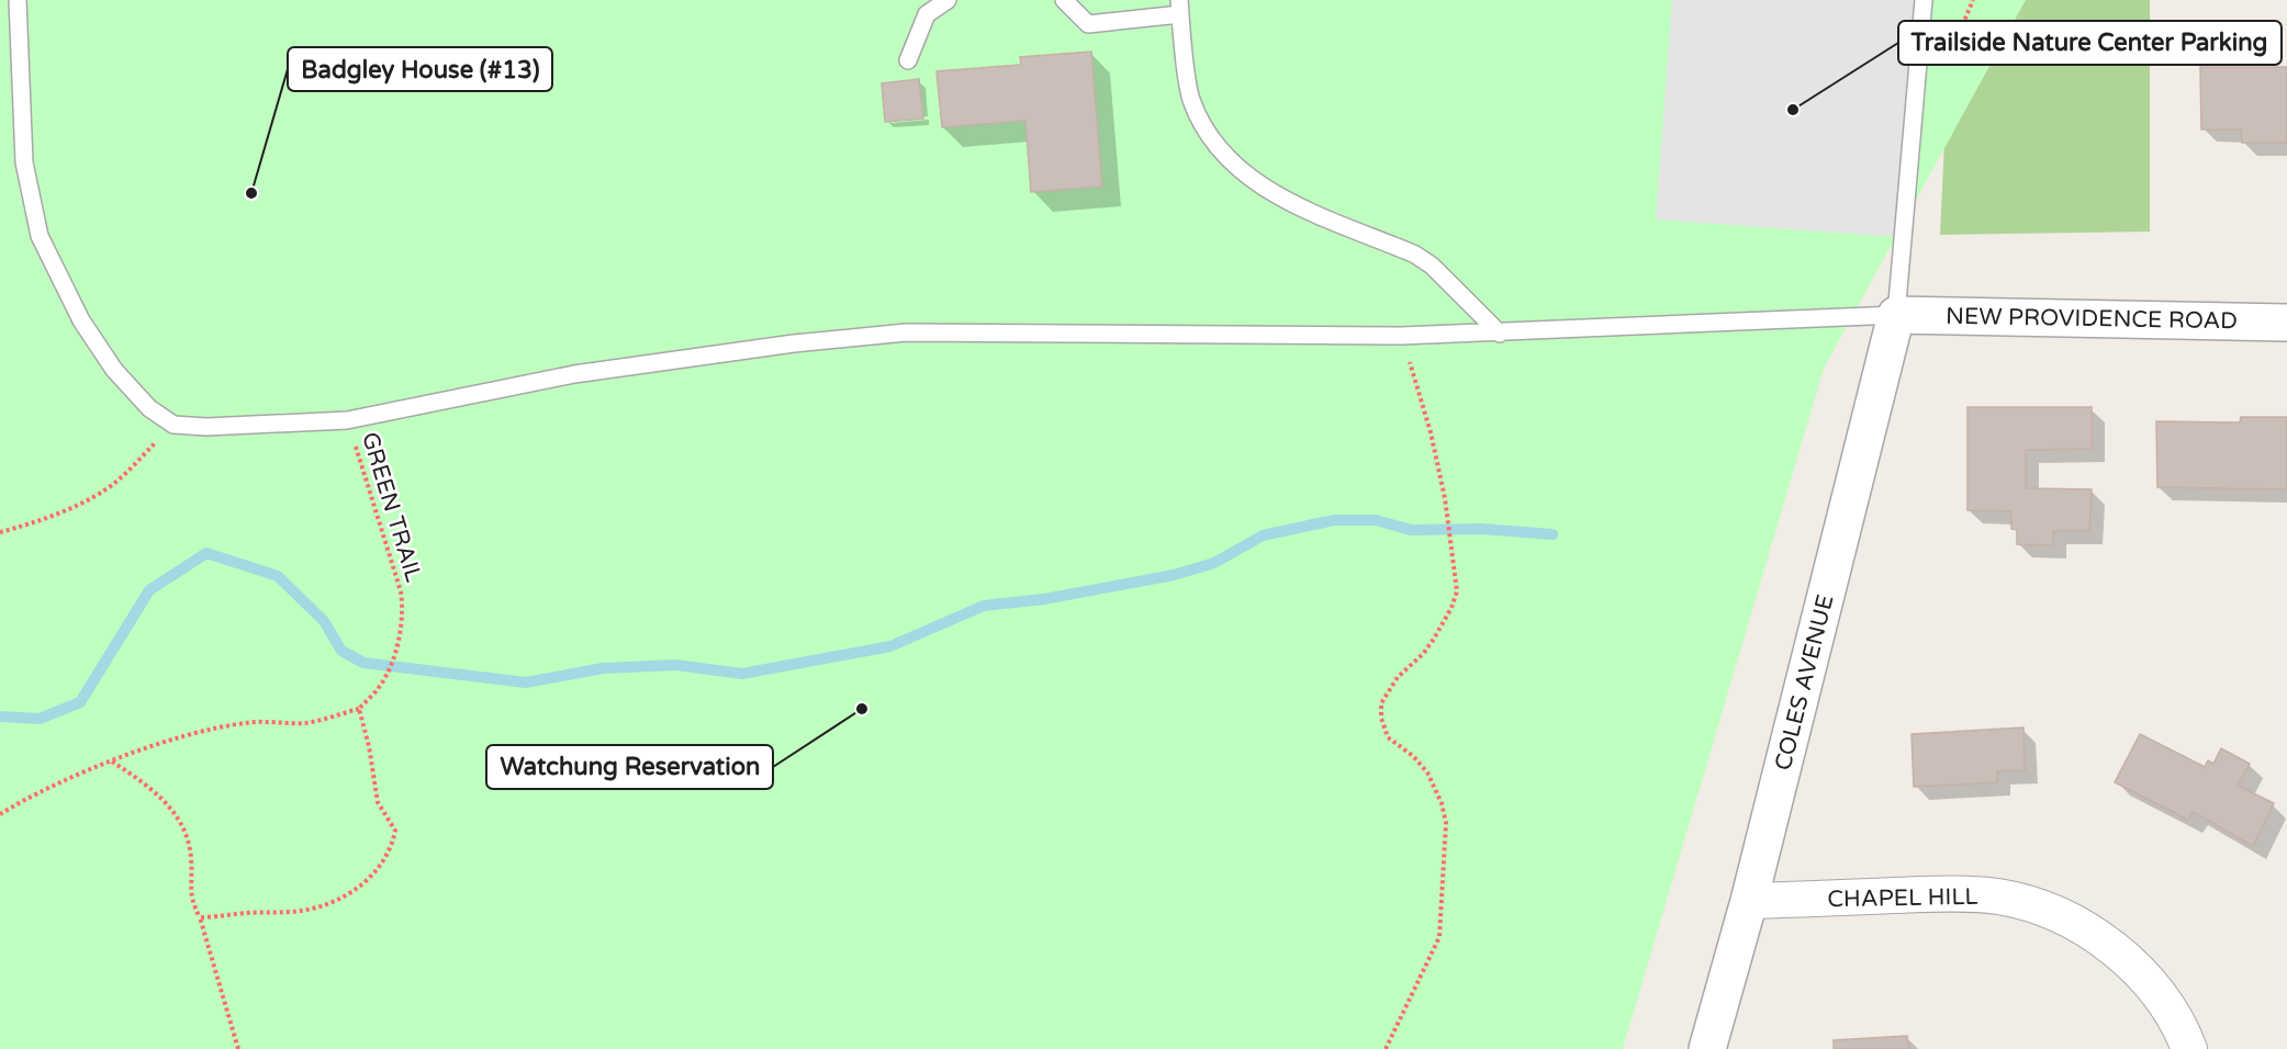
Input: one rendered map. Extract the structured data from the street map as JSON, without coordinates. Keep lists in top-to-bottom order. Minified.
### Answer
{"streets":{"street":["NEW PROVIDENCE ROAD","COLES AVENUE","CHAPEL HILL"],"path":["GREEN TRAIL"]},"crossings":[["NEW PROVIDENCE ROAD","COLES AVENUE"],["COLES AVENUE","CHAPEL HILL"]],"places":["Trailside Nature Center Parking","Badgley House (#13)","Watchung Reservation"]}
